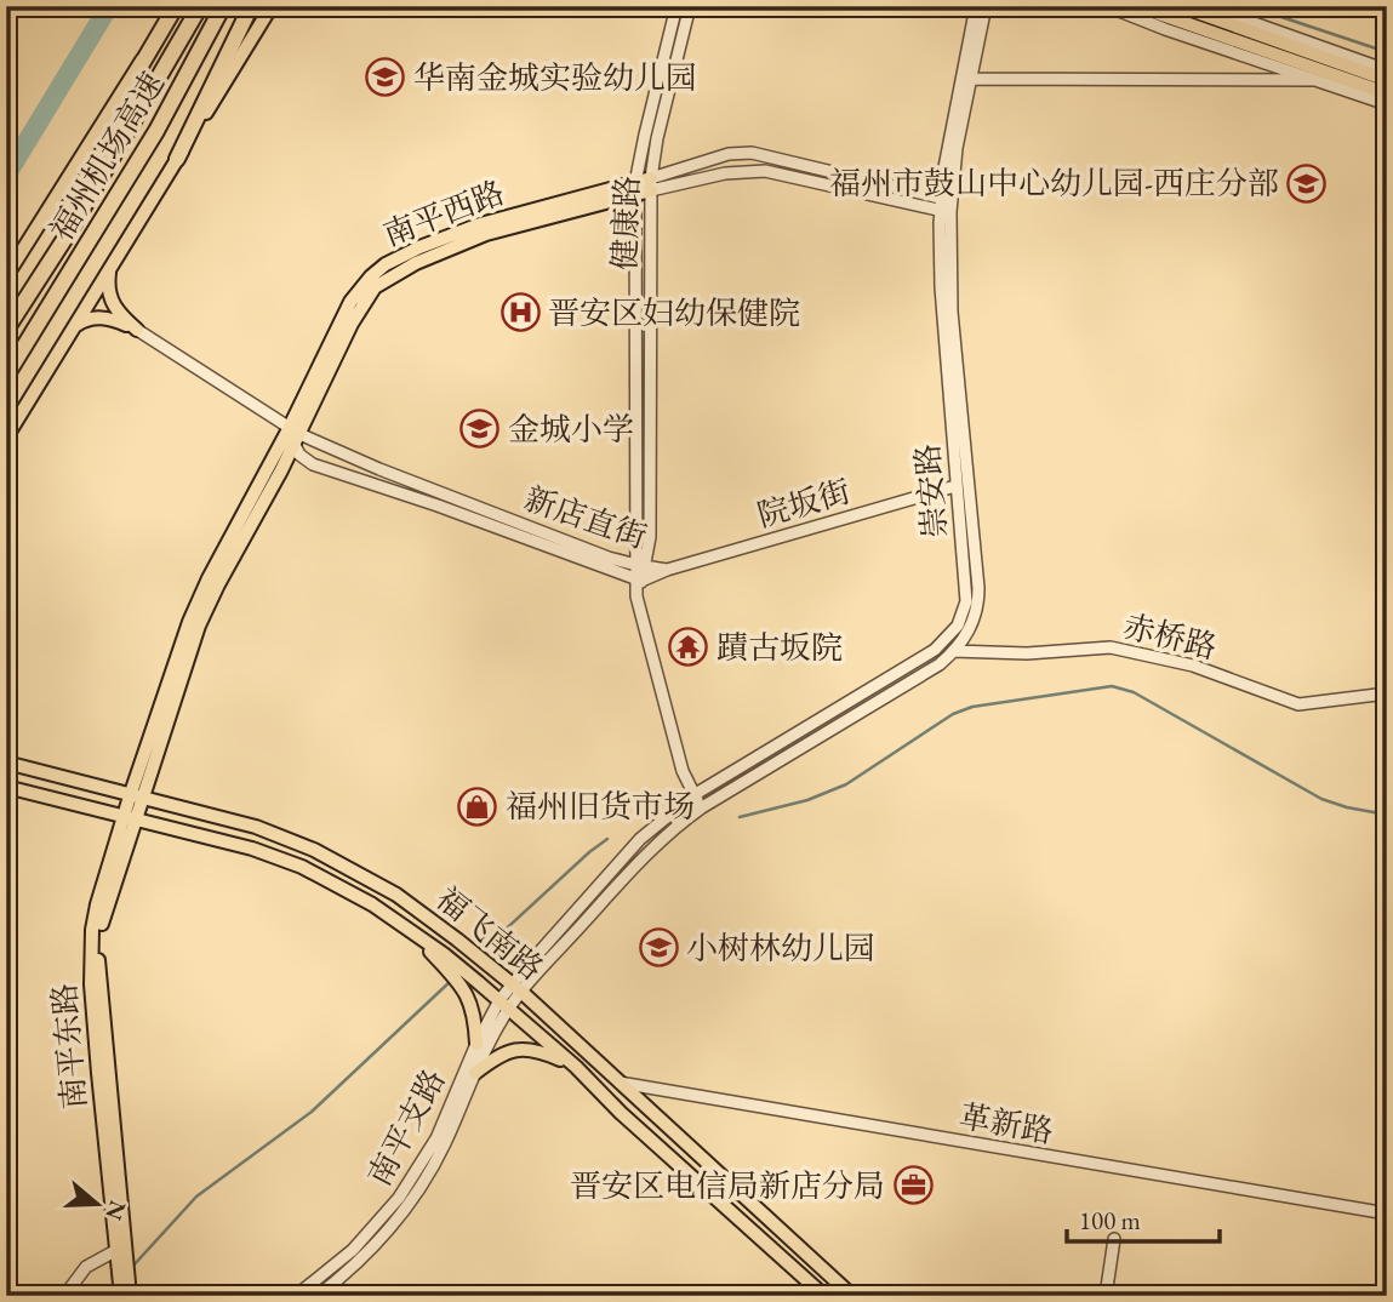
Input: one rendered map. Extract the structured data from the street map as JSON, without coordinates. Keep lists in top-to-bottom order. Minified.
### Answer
{"streets":{"highway":["福州机场高速"],"main road":["南平西路","福飞南路","南平东路"],"street":["健康路","崇安路","院坂街","新店直街","赤桥路","革新路","南平支路"]},"crossings":[["南平西路","健康路"],["南平西路","崇安路"],["南平西路","新店直街"],["南平西路","福飞南路"],["南平西路","南平东路"],["健康路","崇安路"],["健康路","新店直街"],["崇安路","院坂街"],["崇安路","赤桥路"],["崇安路","福飞南路"],["院坂街","新店直街"],["福飞南路","南平东路"],["福飞南路","革新路"],["福飞南路","南平支路"]],"places":{"school or university":["华南金城实验幼儿园","福州市鼓山中心幼儿园-西庄分部","金城小学","小树林幼儿园"],"hospital":["晋安区妇幼保健院"],"temple":["蹟古坂院"],"shop":["福州旧货市场"],"office":["晋安区电信局新店分局"]},"scale_bar":"100 m","north":"right"}
